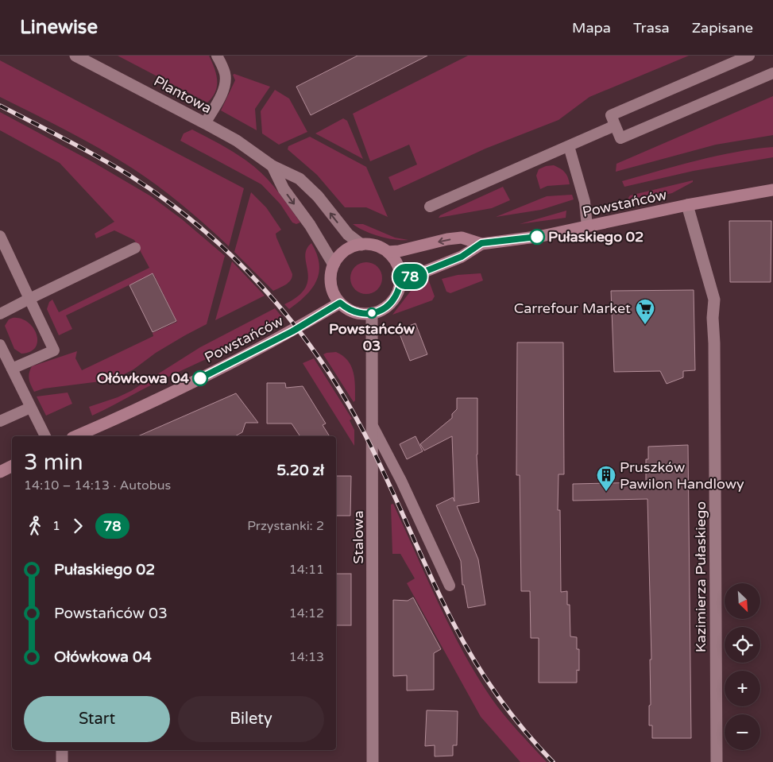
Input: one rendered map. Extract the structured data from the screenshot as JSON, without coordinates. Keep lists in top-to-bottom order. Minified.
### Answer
{"streets":{"street":["Plantowa","Powstańców","Stalowa","Kazimierza Pułaskiego"]},"crossings":[["Plantowa","Powstańców"],["Plantowa","Stalowa"],["Powstańców","Stalowa"],["Powstańców","Kazimierza Pułaskiego"]],"places":{"other":["Pułaskiego 02","Powstańców 03","Ołówkowa 04"],"supermarket":["Carrefour Market"],"building":["Pruszków Pawilon Handlowy"]},"lines":["bus line 78"],"north":"bottom right","page":{"header":"Linewise","nav":["Mapa","Trasa","Zapisane"],"on_map":"78","heading":["3 min","14:10 – 14:13 · Autobus","5.20 zł"],"legs":["1","78","Przystanki: 2"],"list":[{"name":"Pułaskiego 02","value":"14:11"},{"name":"Powstańców 03","value":"14:12"},{"name":"Ołówkowa 04","value":"14:13"}],"map_buttons":["+","−"],"buttons":["Start","Bilety"]}}
